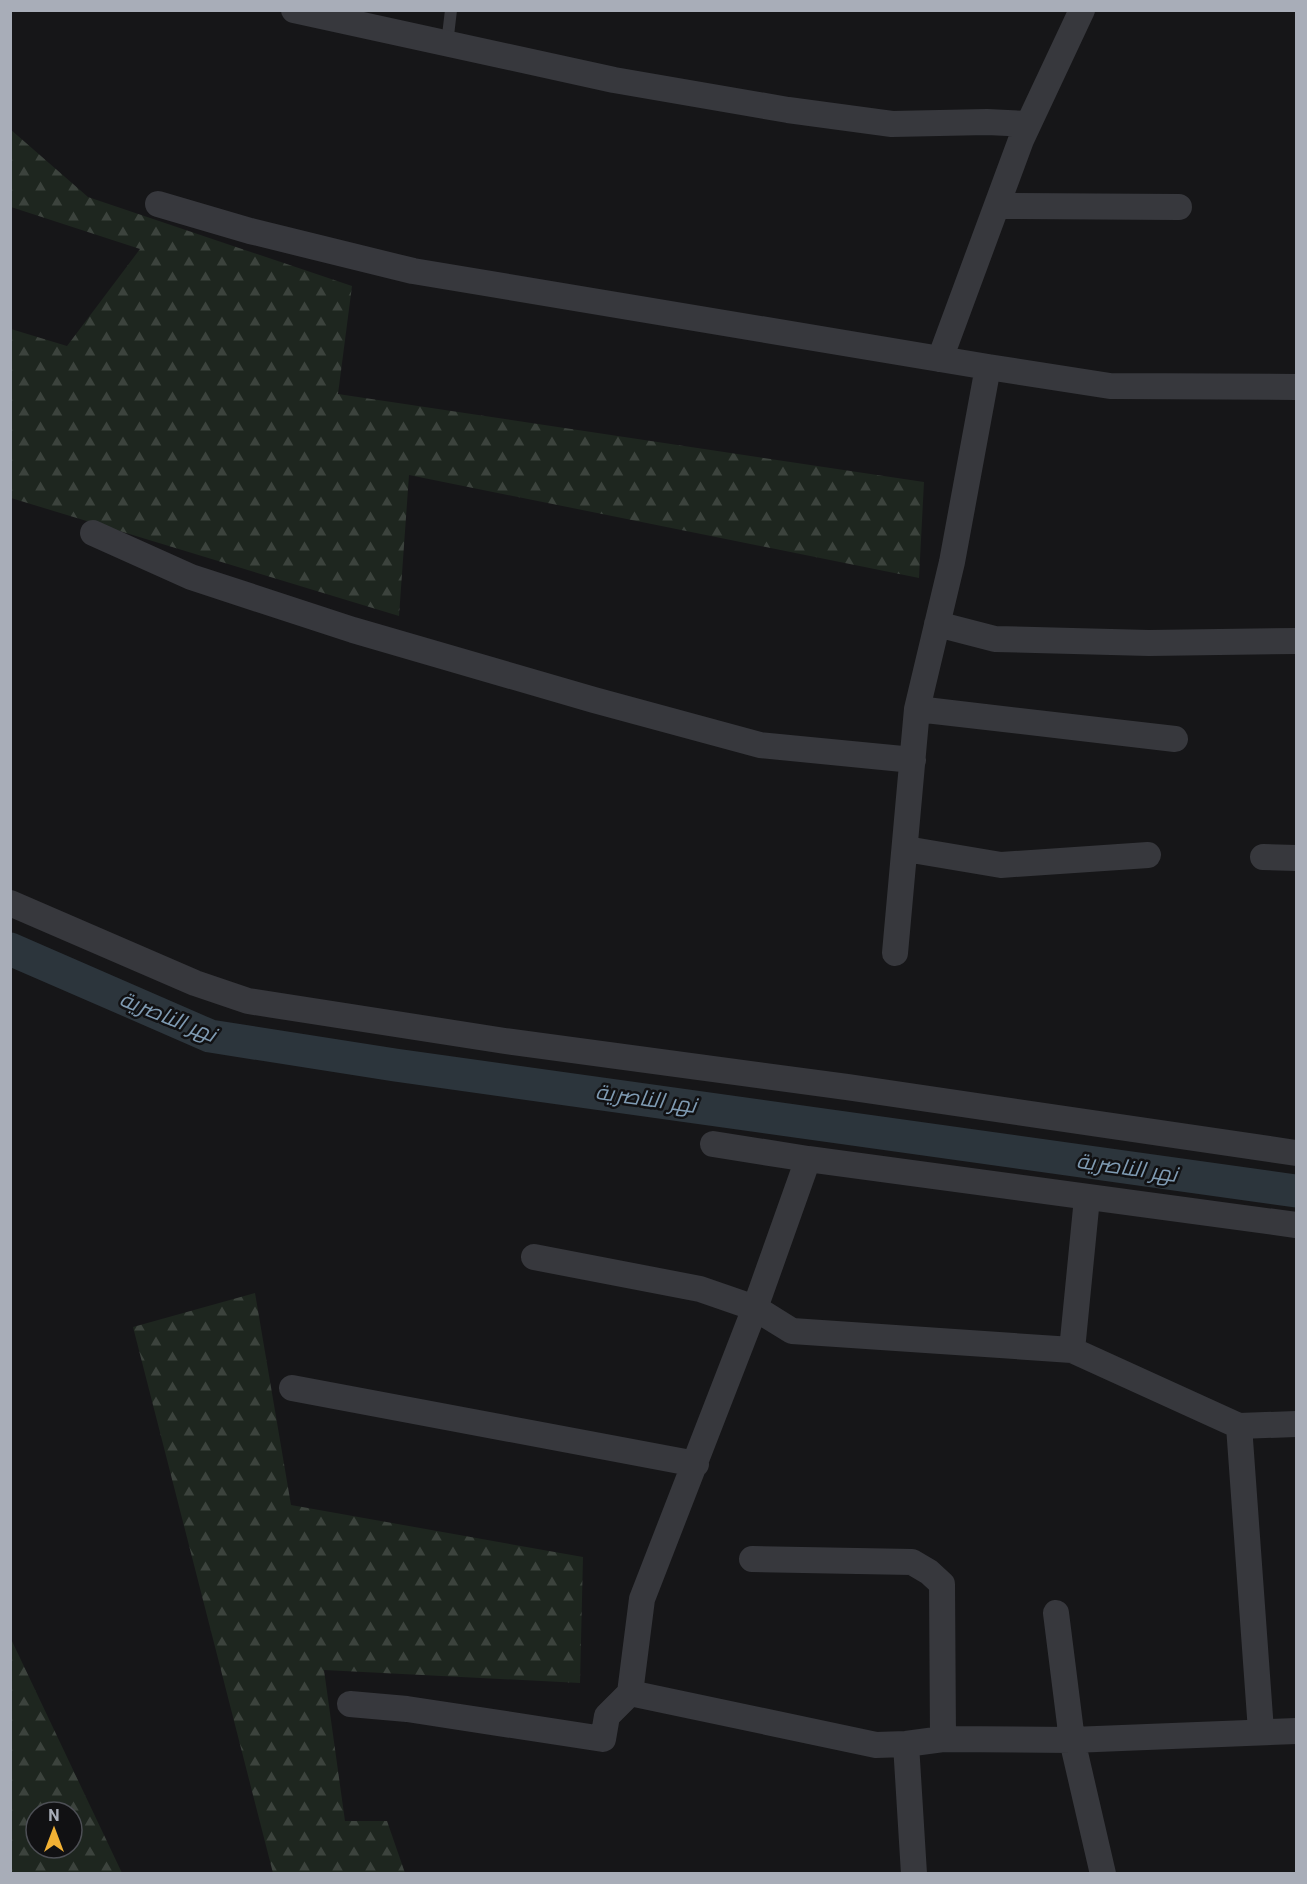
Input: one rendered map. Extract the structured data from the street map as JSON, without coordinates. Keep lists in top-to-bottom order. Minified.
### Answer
{"water":["نهر الناصرية"],"north":"top"}
